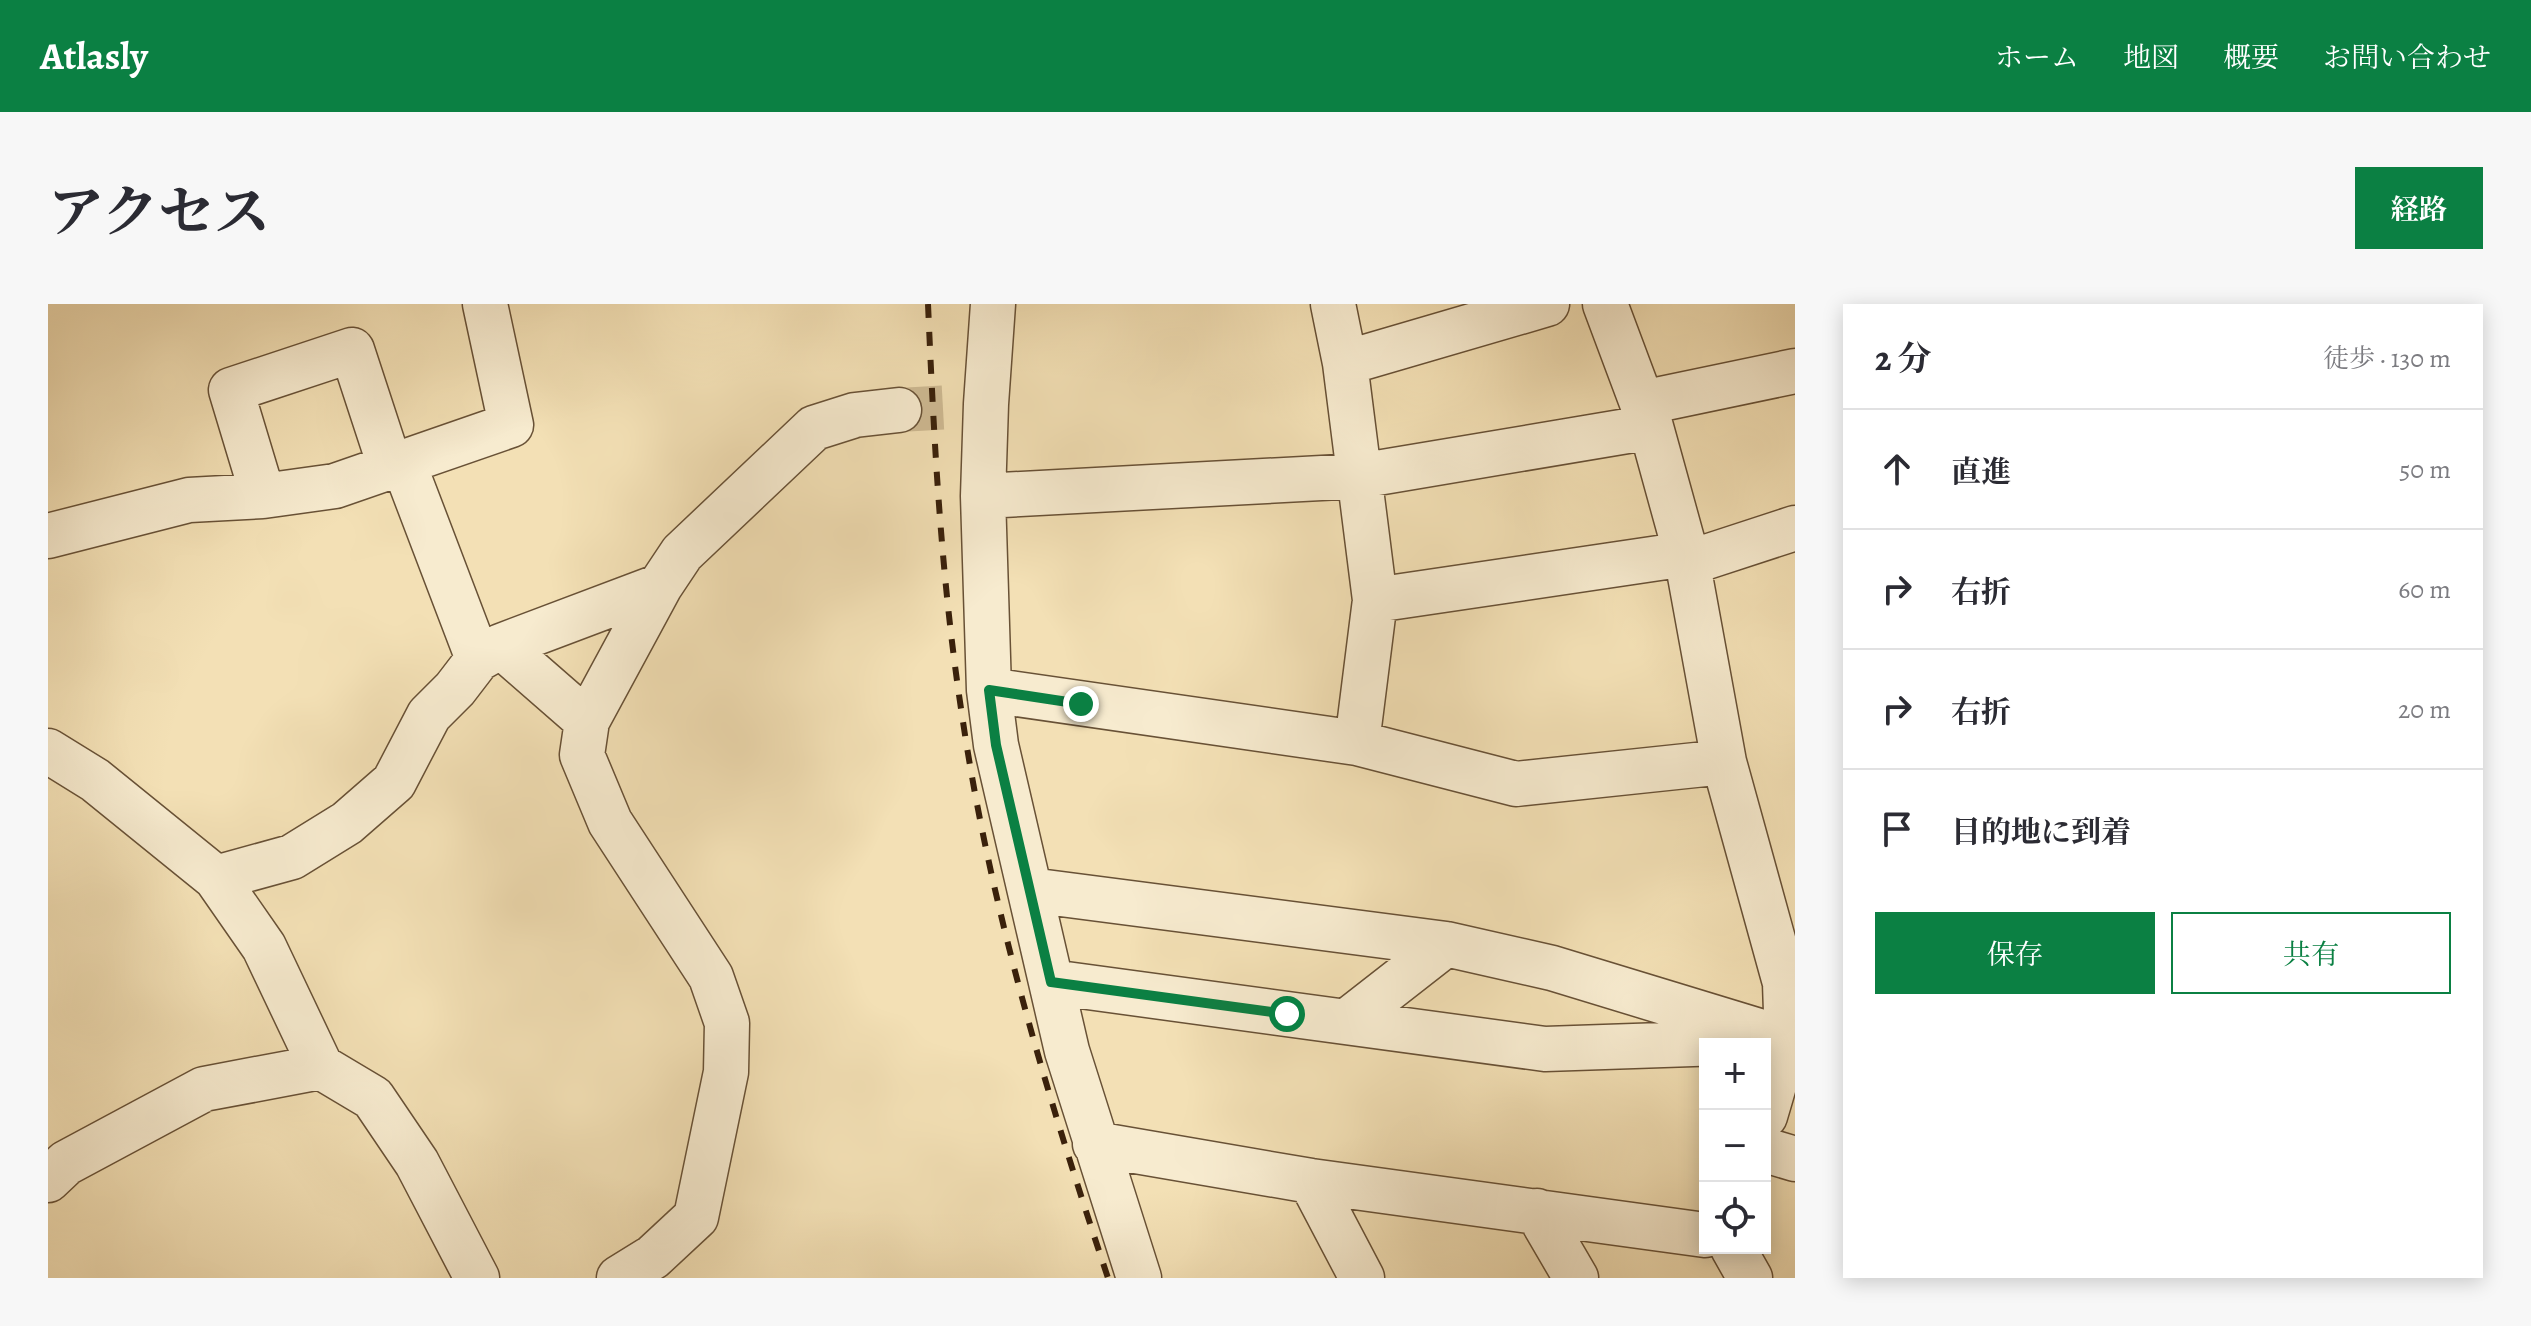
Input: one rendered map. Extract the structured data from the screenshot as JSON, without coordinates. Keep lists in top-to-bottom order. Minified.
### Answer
{"page":{"header":"Atlasly","nav":["ホーム","地図","概要","お問い合わせ"],"title":"アクセス","buttons":["経路",["保存","共有"]],"heading":["2 分","徒歩 · 130 m"],"list":[["直進","50 m"],["右折","60 m"],["右折","20 m"],"目的地に到着"],"map_buttons":["+","−"]}}
